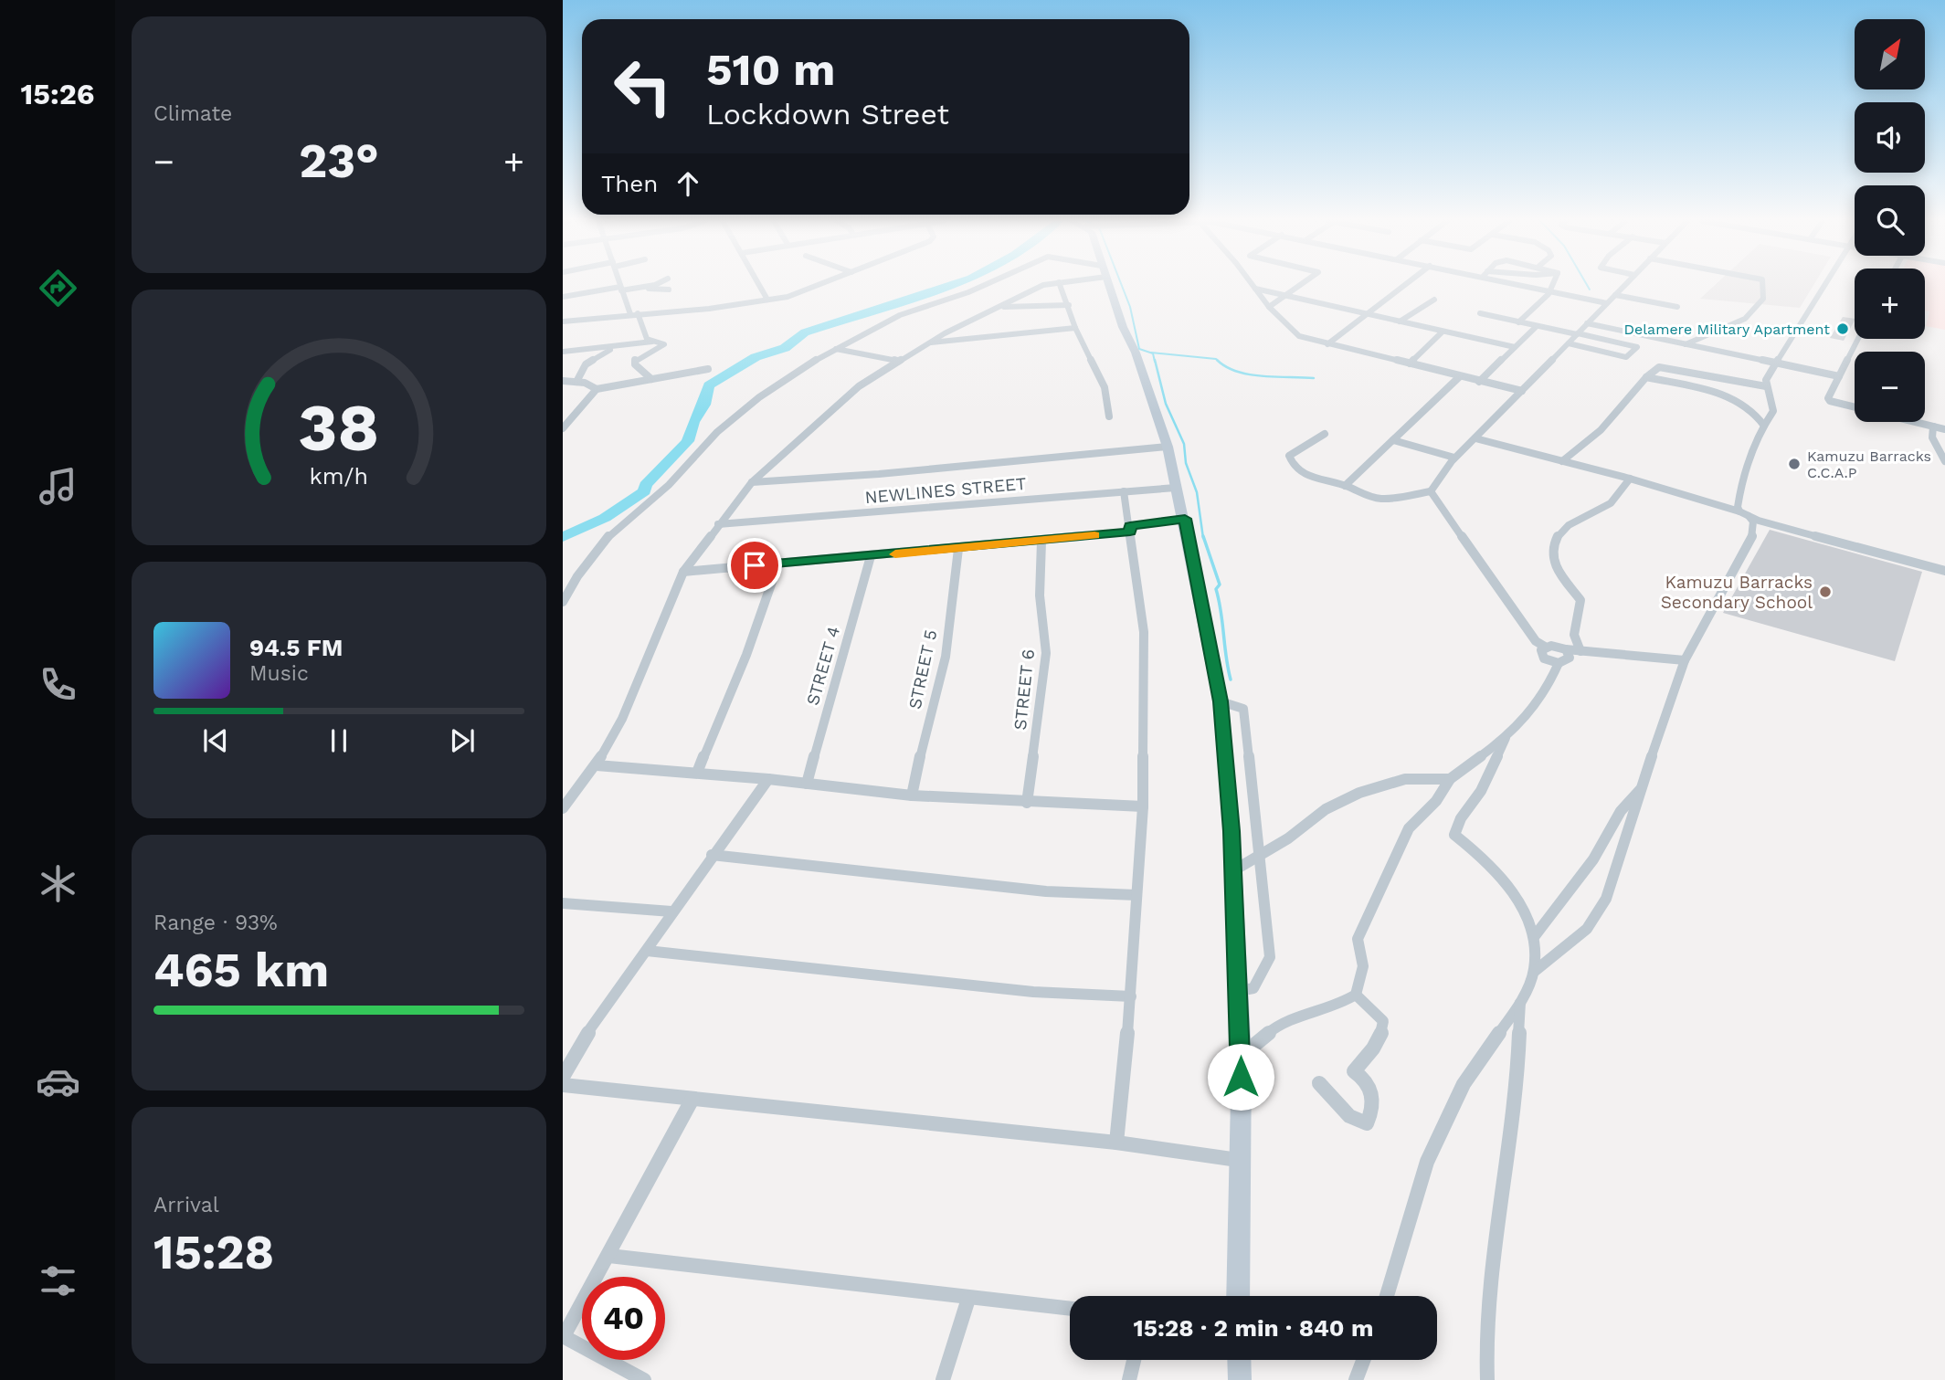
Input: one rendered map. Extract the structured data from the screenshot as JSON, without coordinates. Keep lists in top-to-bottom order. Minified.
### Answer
{"streets":{"street":["NEWLINES STREET","STREET 4","STREET 5","STREET 6"]},"places":["Delamere Military Apartment","Kamuzu Barracks C.C.A.P","Kamuzu Barracks Secondary School"],"north":"top right","page":{"tabs":"15:26","tile":["Climate",["Range · 93%","465 km"],["Arrival","15:28"]],"map_buttons":["+","−"],"turn":["510 m","Lockdown Street"],"heat":["−","23°","+"],"then":"Then","song":["94.5 FM","Music"],"limit":"40","trip":"15:28 · 2 min · 840 m","gauge":["38","km/h"]}}
